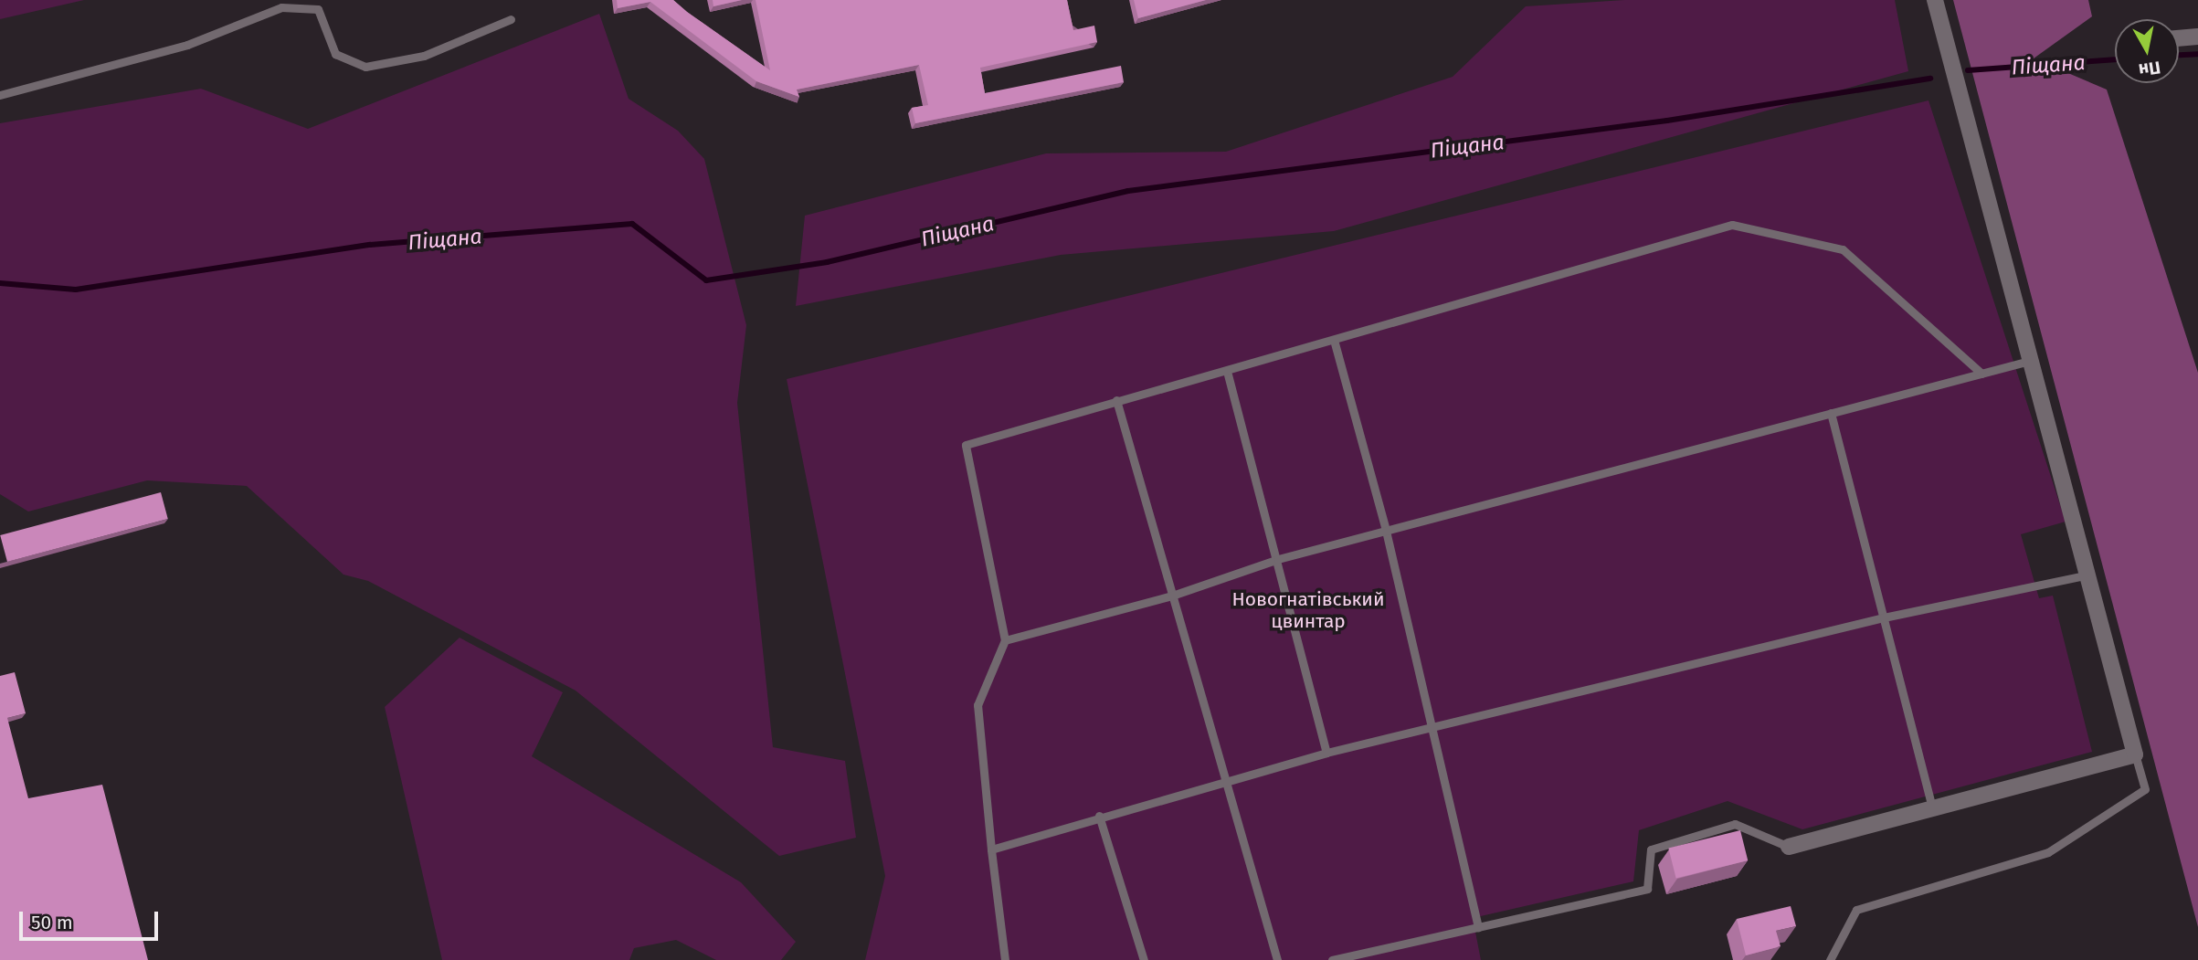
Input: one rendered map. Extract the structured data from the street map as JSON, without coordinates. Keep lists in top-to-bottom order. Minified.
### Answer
{"water":["Піщана"],"parks":["Новогнатівський цвинтар"],"scale_bar":"50 m","north":"bottom"}
